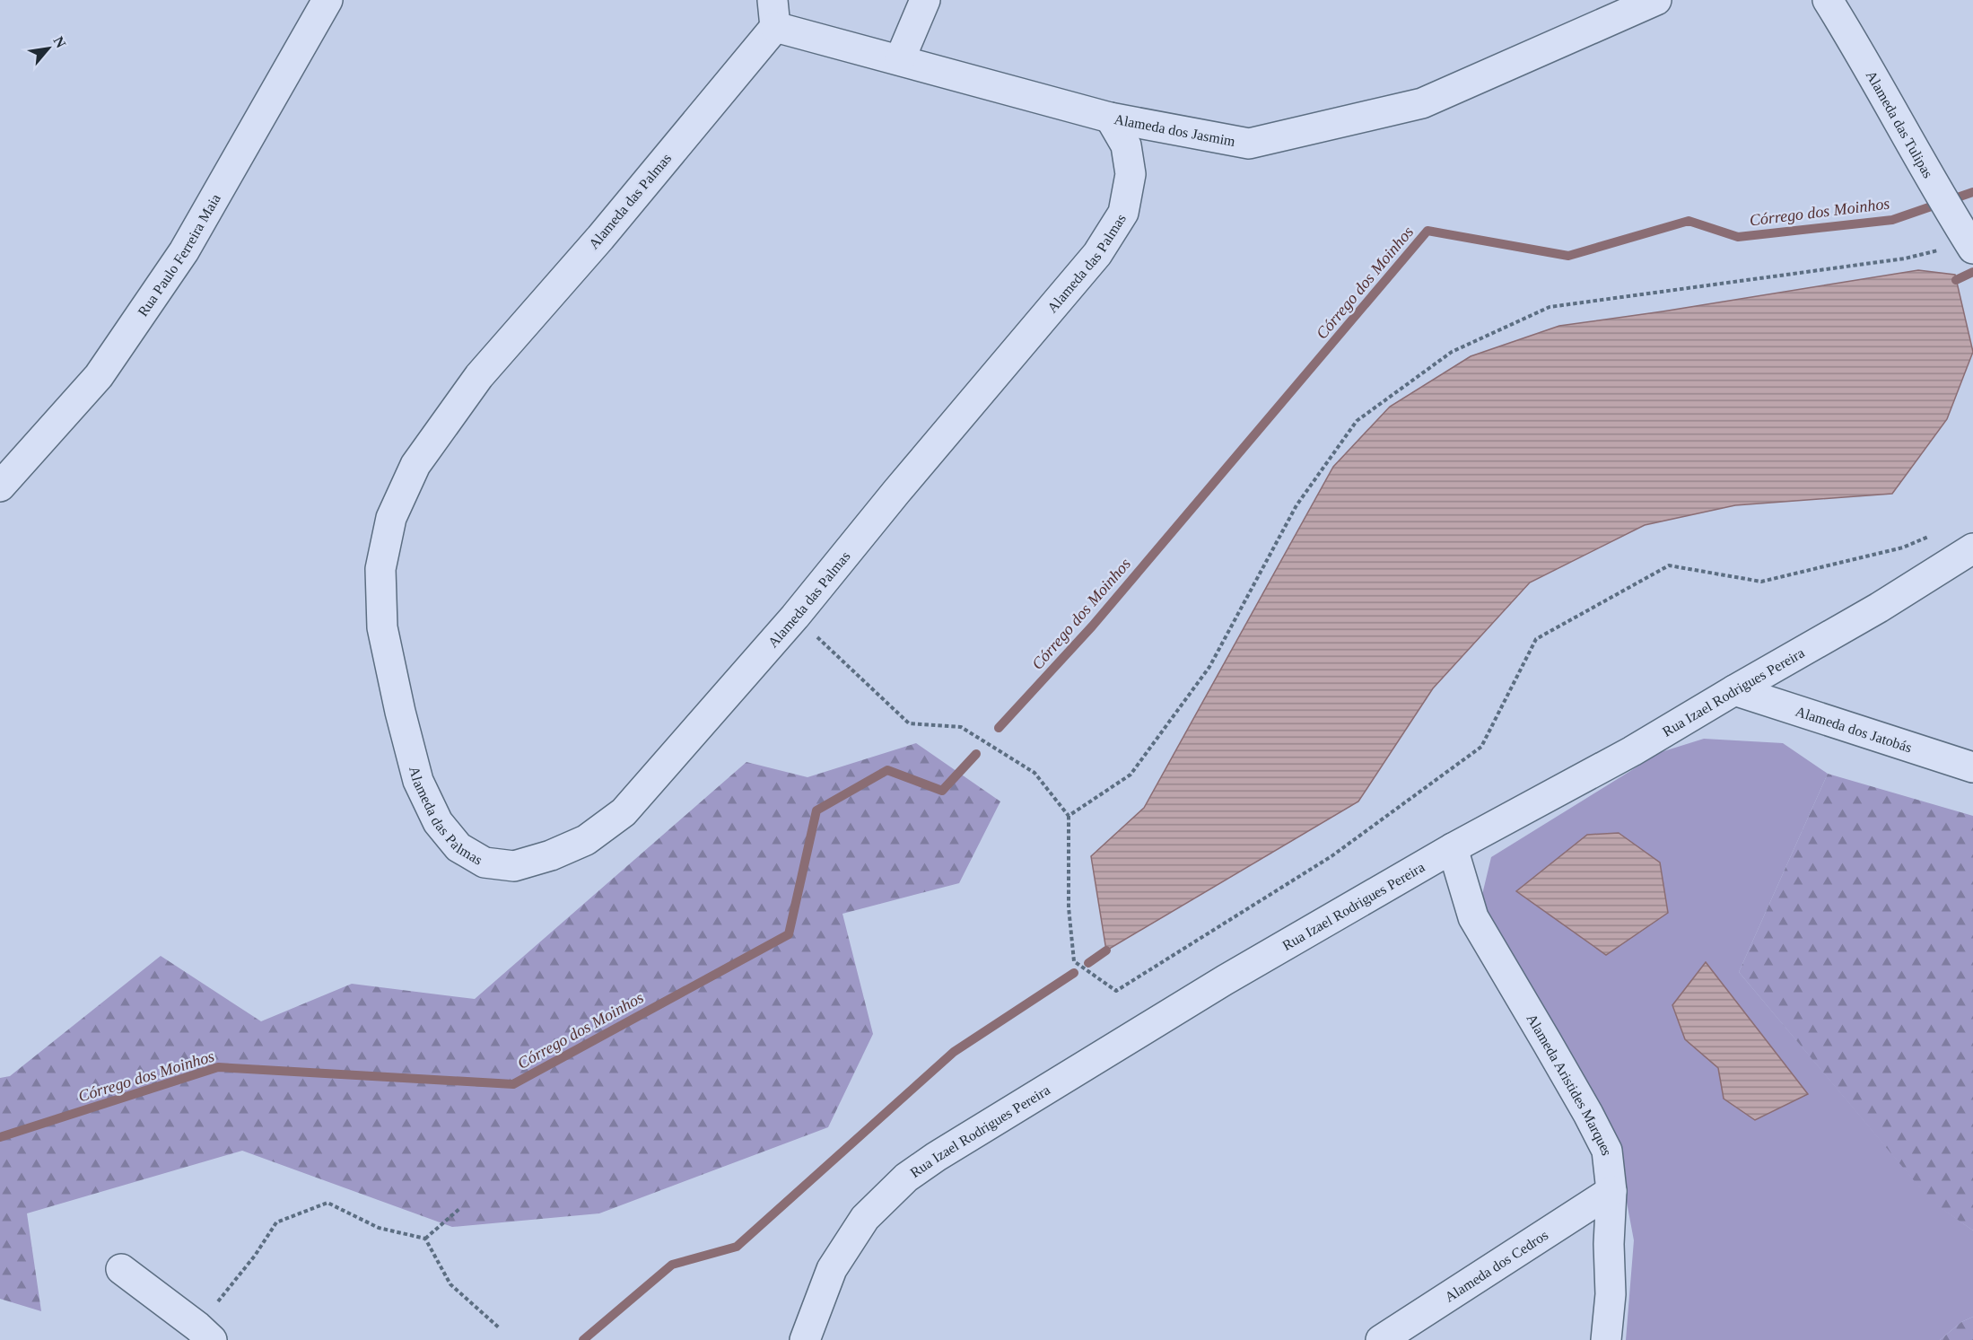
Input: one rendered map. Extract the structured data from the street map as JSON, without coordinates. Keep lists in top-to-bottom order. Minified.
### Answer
{"streets":{"street":["Alameda das Tulipas","Alameda dos Jasmim","Alameda das Palmas","Rua Paulo Ferreira Maia","Rua Izael Rodrigues Pereira","Alameda dos Jatobás","Alameda Aristides Marques","Alameda dos Cedros"]},"crossings":[["Alameda dos Jasmim","Alameda das Palmas"],["Rua Izael Rodrigues Pereira","Alameda dos Jatobás"],["Rua Izael Rodrigues Pereira","Alameda Aristides Marques"],["Alameda Aristides Marques","Alameda dos Cedros"]],"water":["Córrego dos Moinhos"],"north":"top right"}
